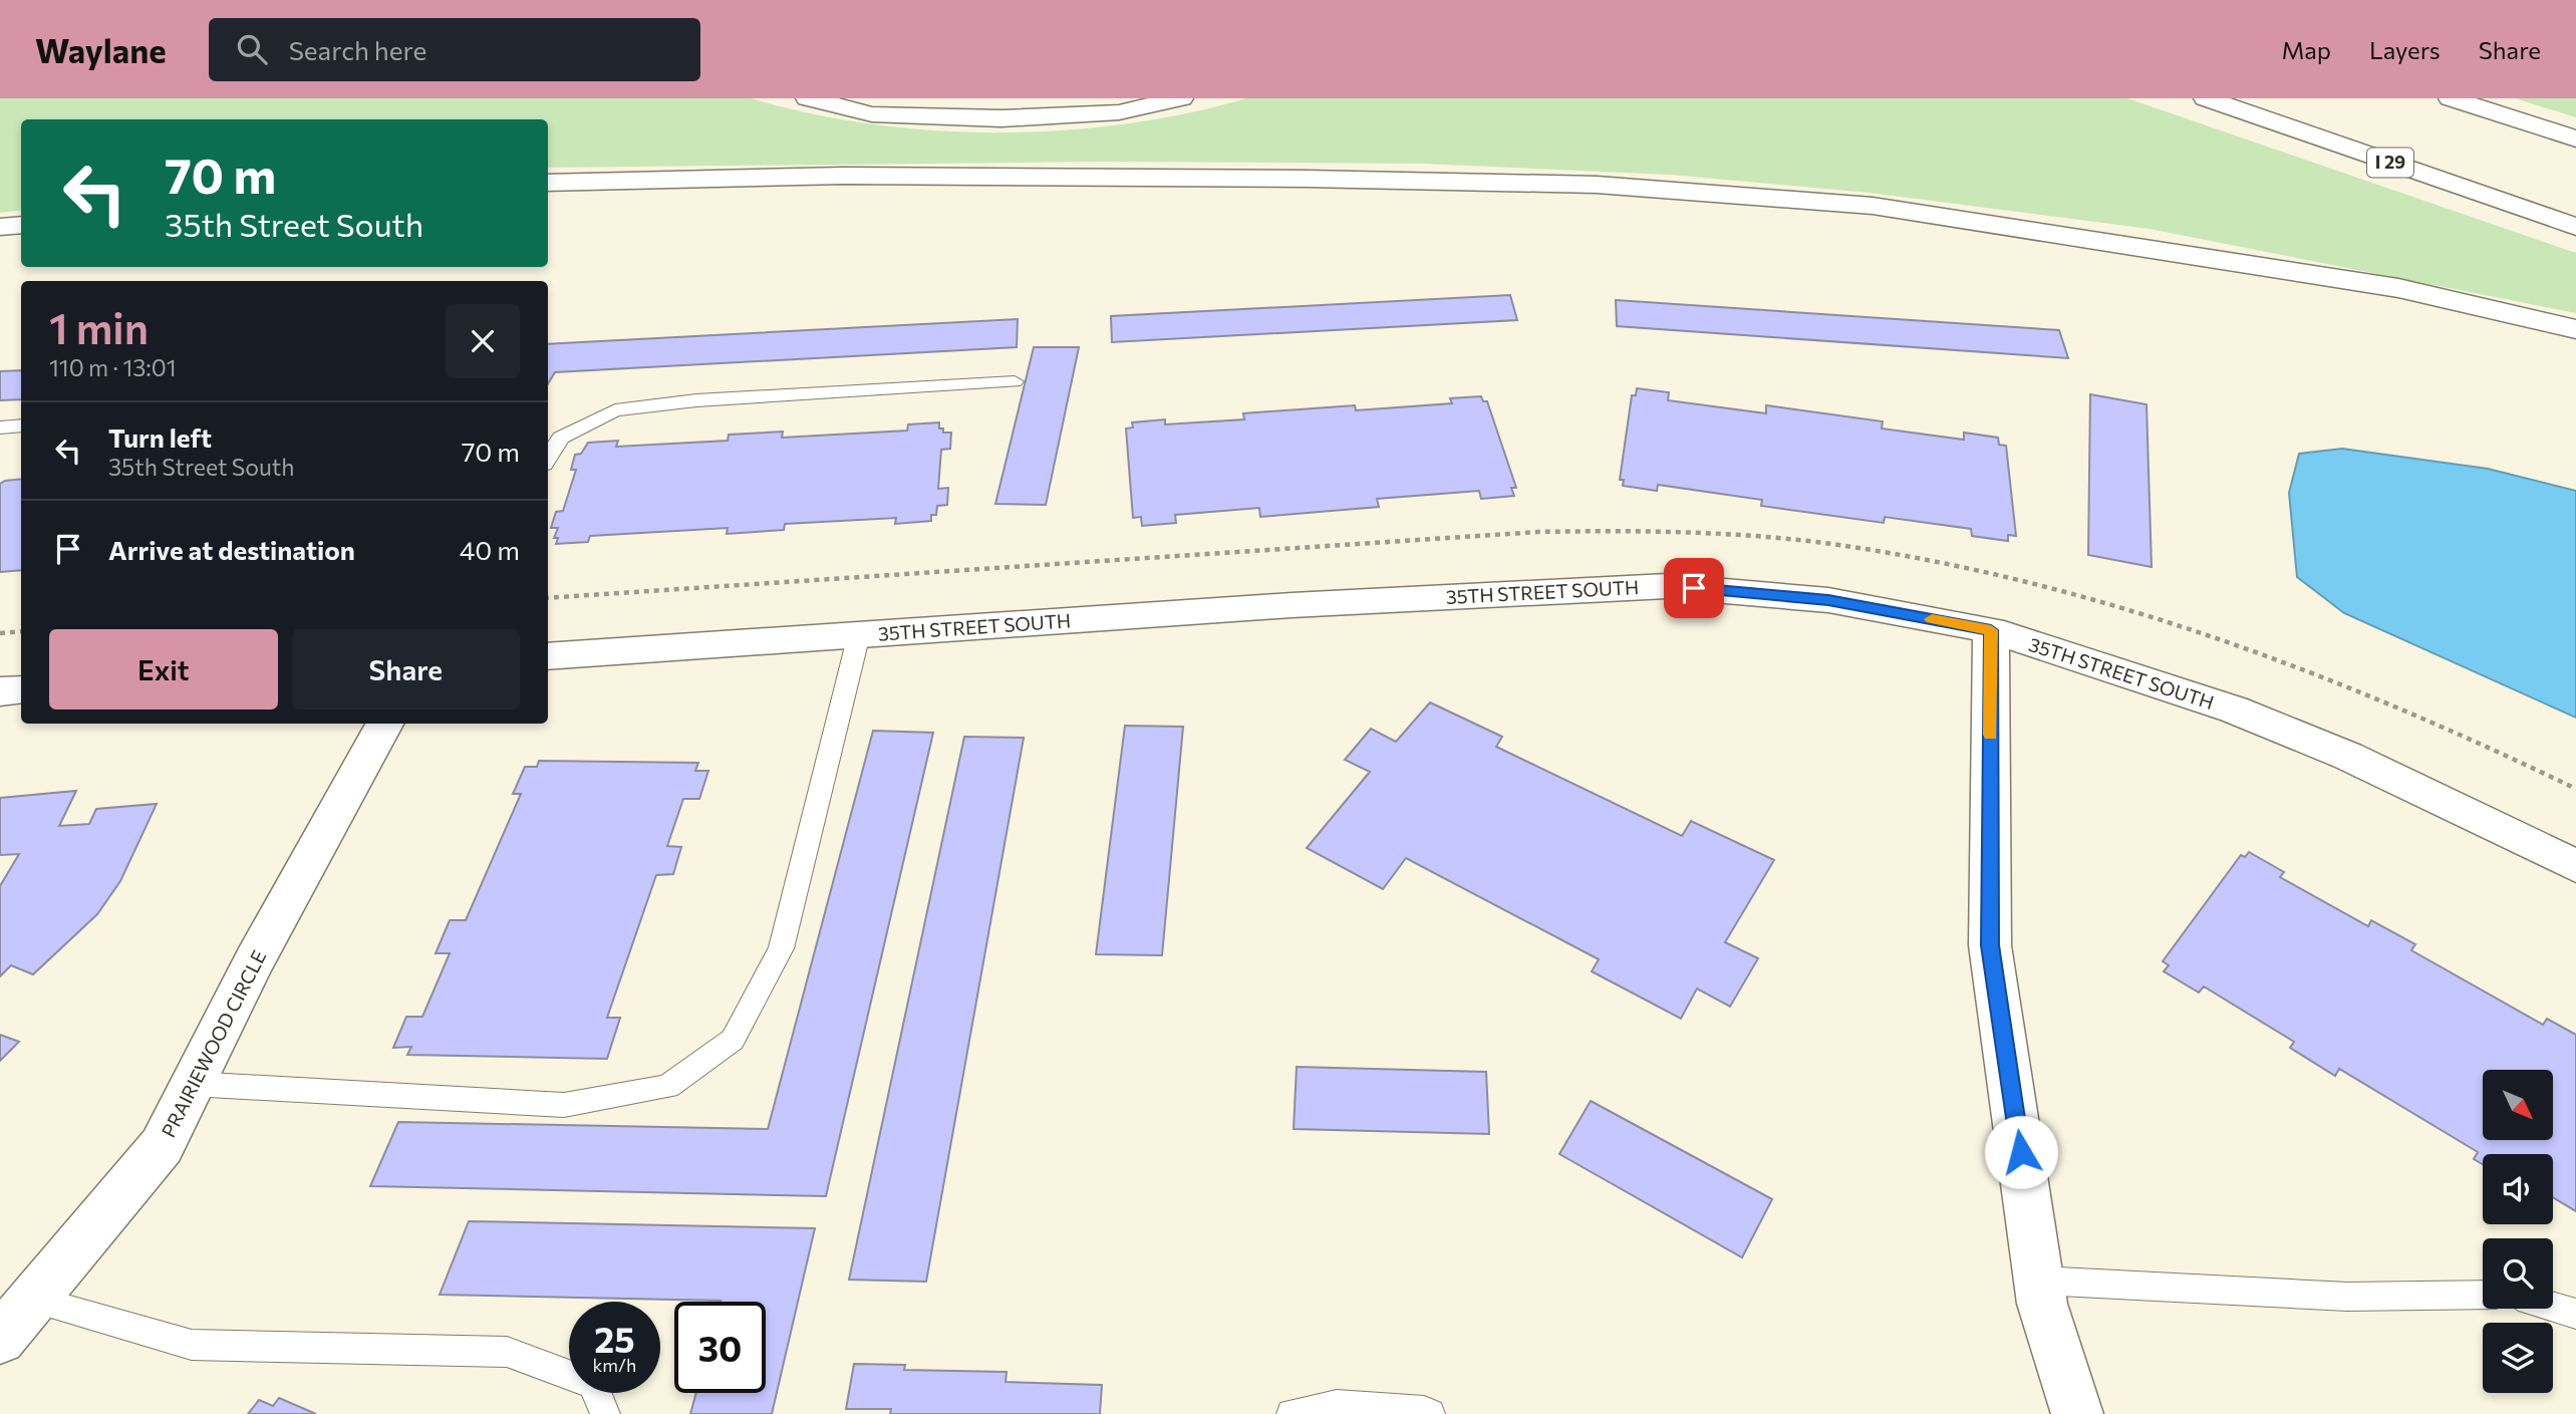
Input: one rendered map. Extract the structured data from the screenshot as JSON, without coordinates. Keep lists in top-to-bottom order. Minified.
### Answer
{"streets":{"main road":["I 29","35TH STREET SOUTH","PRAIRIEWOOD CIRCLE"]},"north":"bottom right","page":{"header":"Waylane","search":"Search here","nav":["Map","Layers","Share"],"turn":["70 m","35th Street South"],"heading":["1 min","110 m · 13:01"],"list":[{"name":"Turn left","note":"35th Street South","value":"70 m"},{"name":"Arrive at destination","value":"40 m"}],"buttons":["Exit","Share"],"speed":"25 km/h","limit":"30"}}
